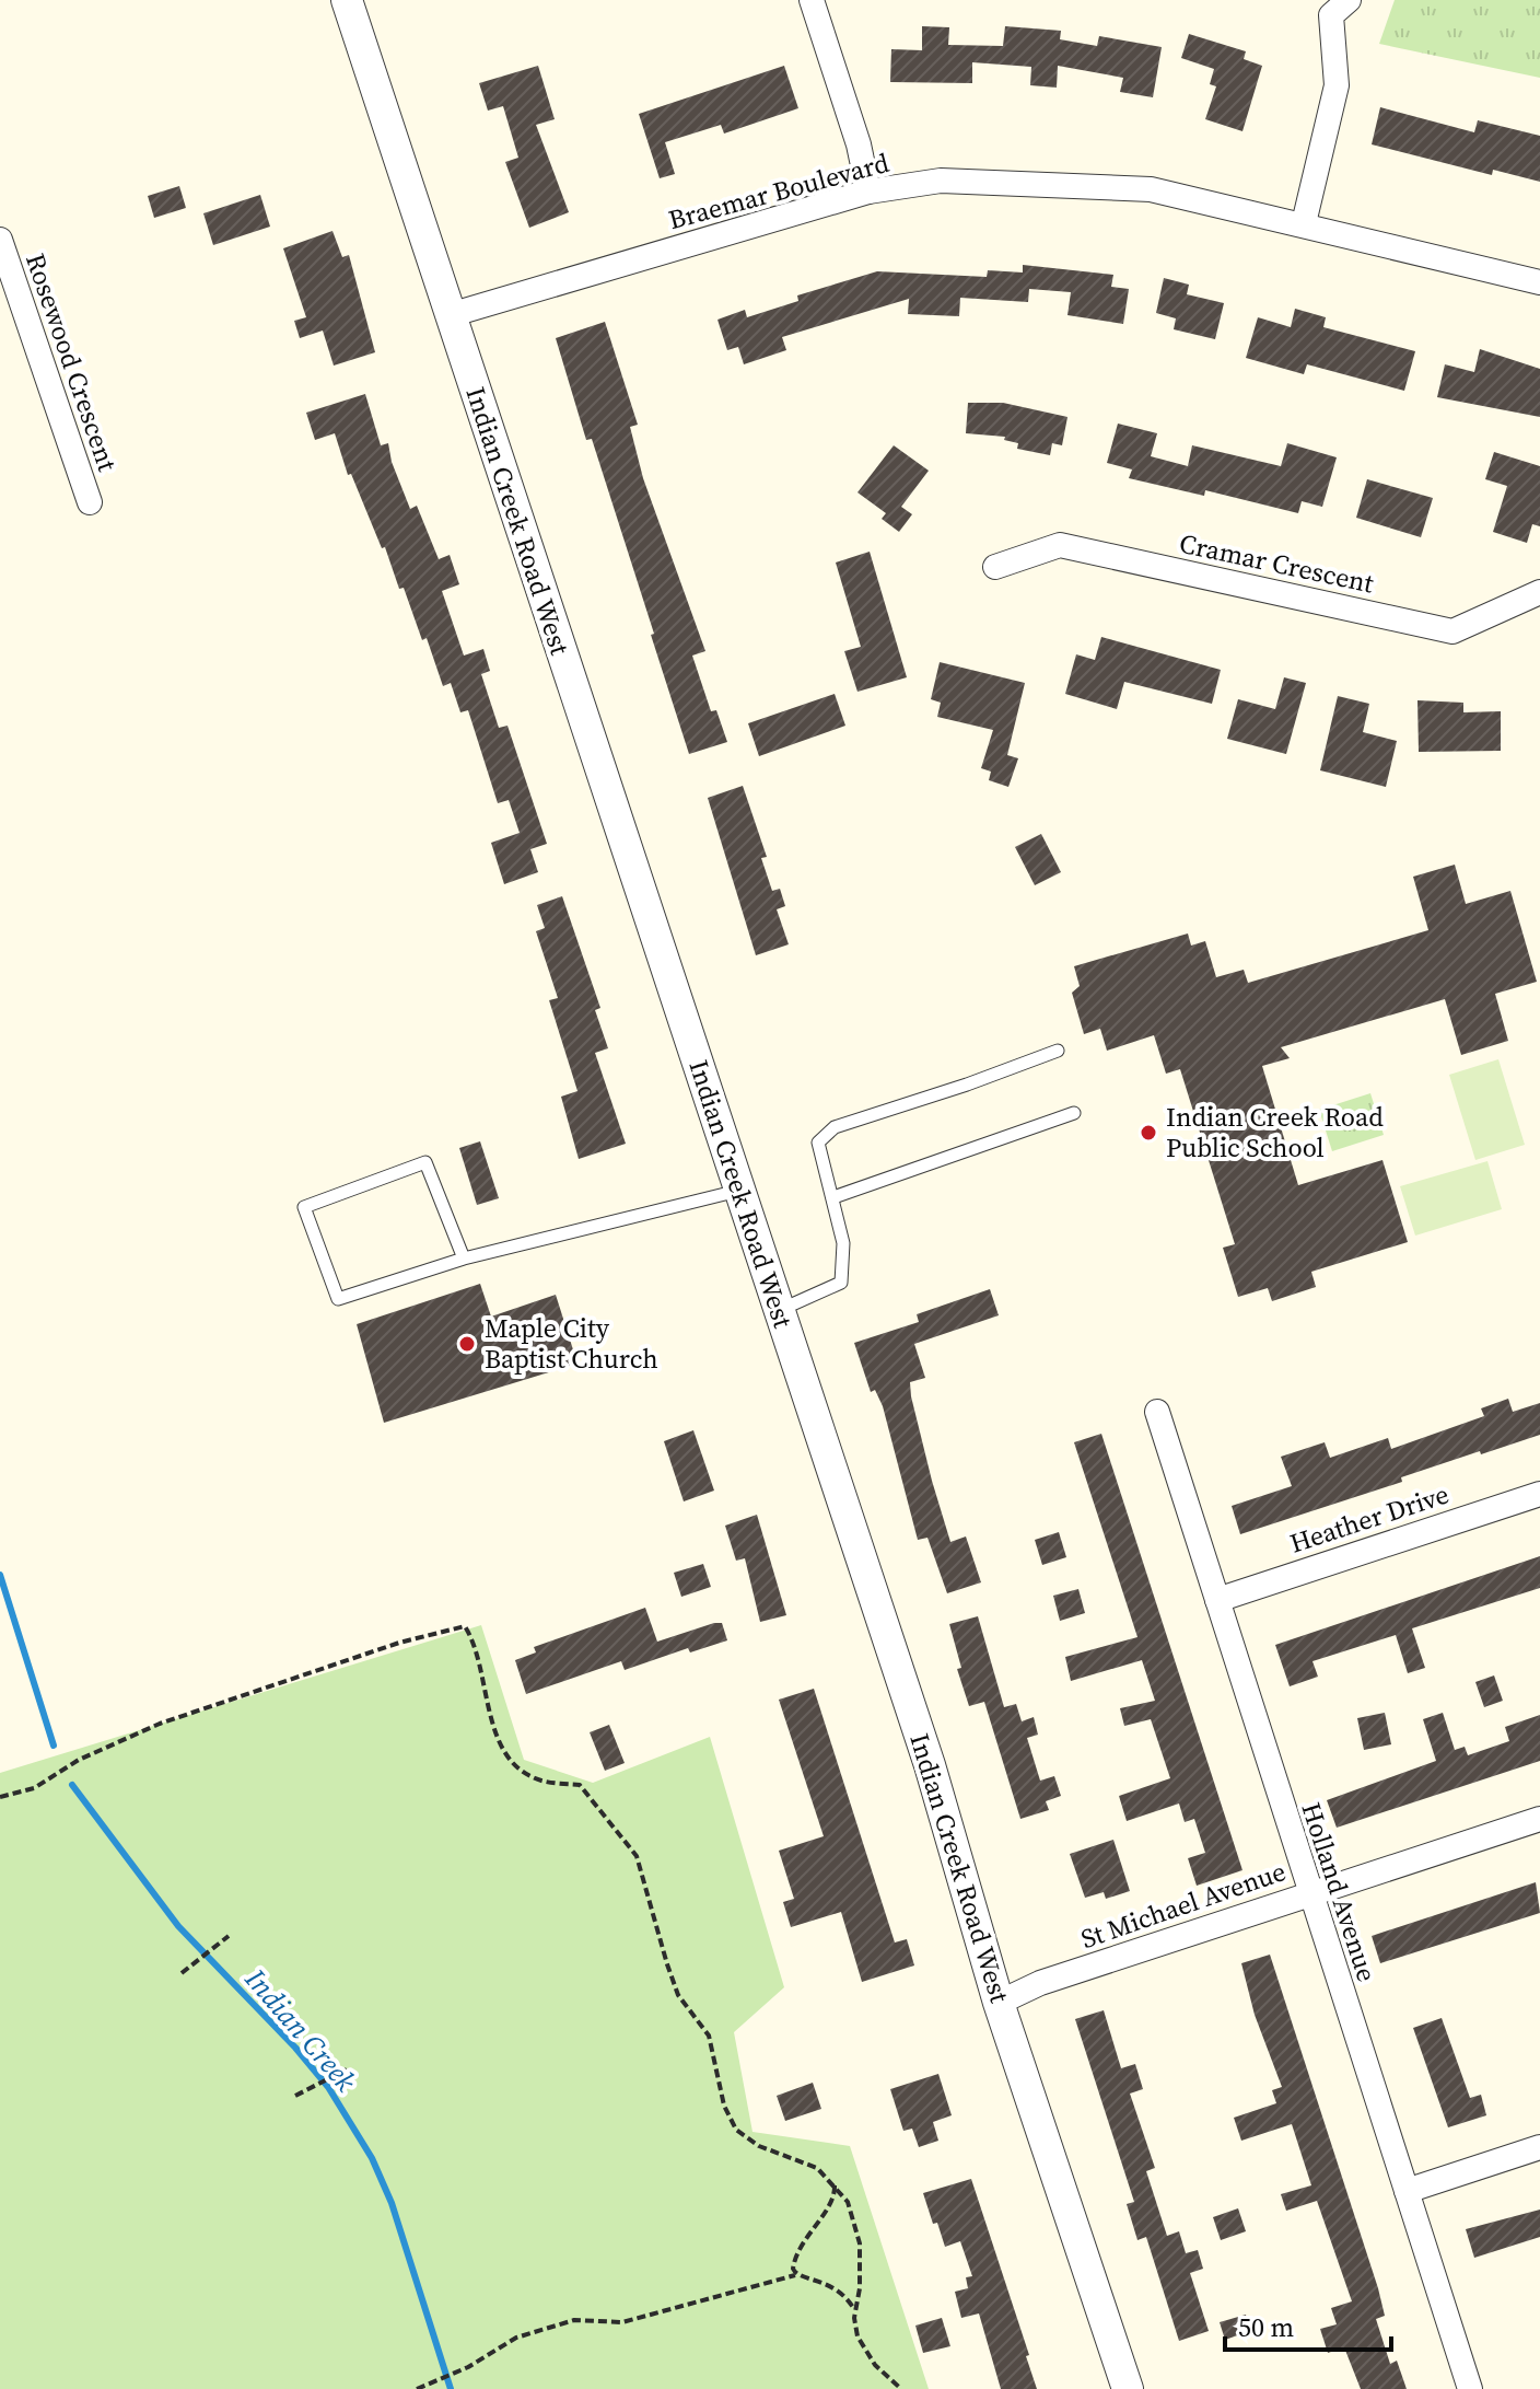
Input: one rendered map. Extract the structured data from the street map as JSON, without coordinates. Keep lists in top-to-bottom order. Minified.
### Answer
{"streets":{"street":["Braemar Boulevard","Rosewood Crescent","Indian Creek Road West","Cramar Crescent","Heather Drive","Holland Avenue","St Michael Avenue"]},"crossings":[["Braemar Boulevard","Indian Creek Road West"],["Indian Creek Road West","St Michael Avenue"],["Heather Drive","Holland Avenue"],["Holland Avenue","St Michael Avenue"]],"water":["Indian Creek"],"places":["Indian Creek Road Public School","Maple City Baptist Church"],"scale_bar":"50 m"}
